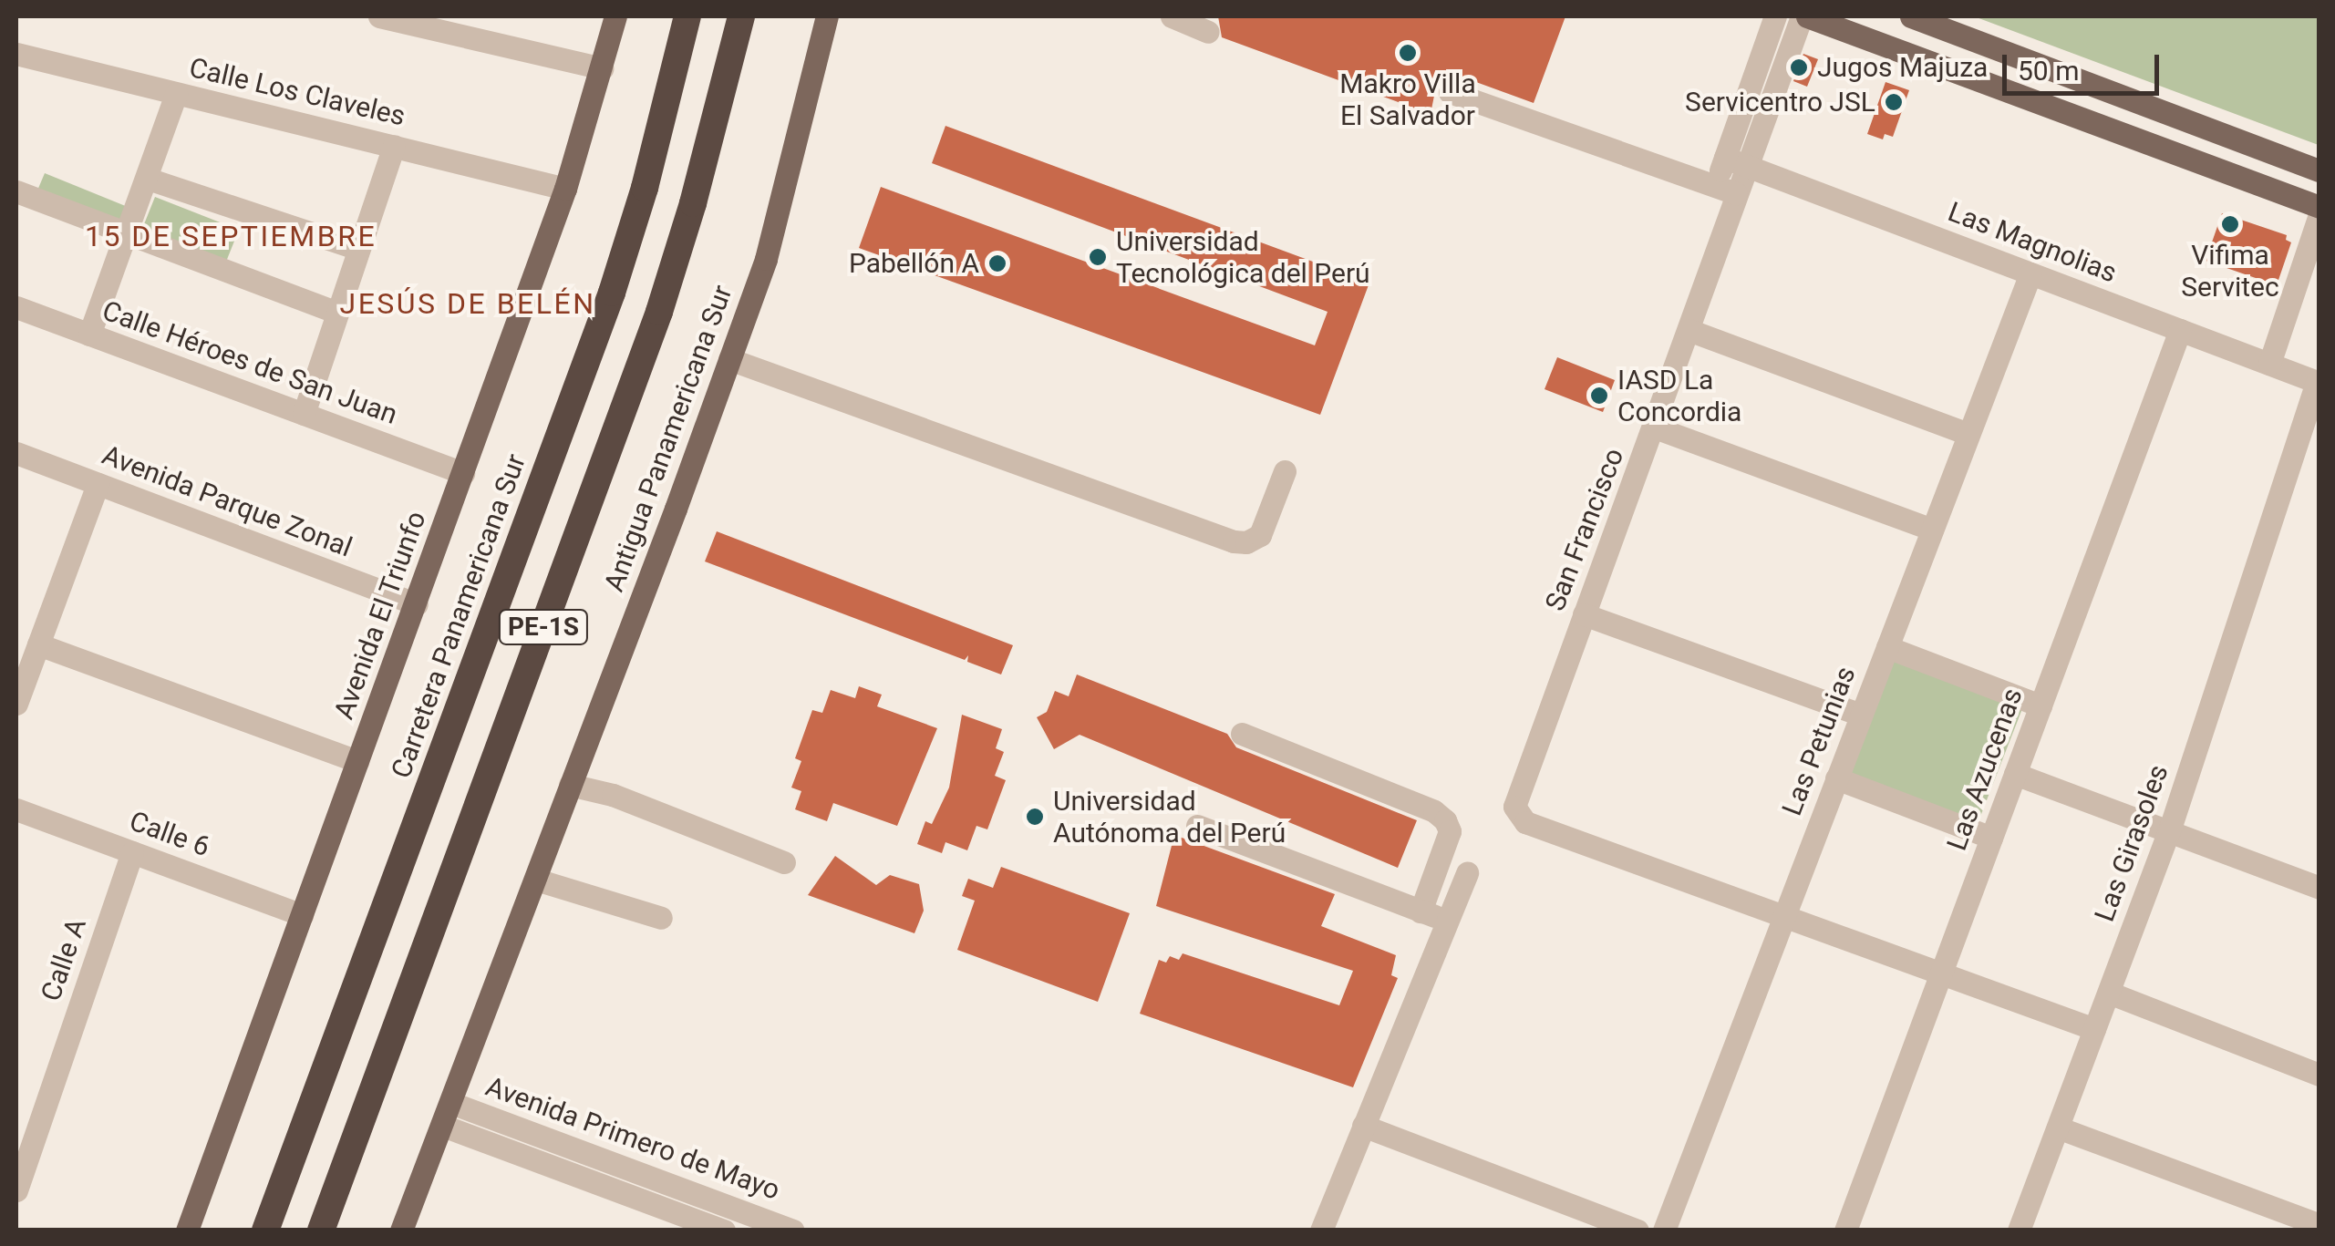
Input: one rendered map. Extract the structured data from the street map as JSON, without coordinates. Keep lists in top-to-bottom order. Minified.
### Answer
{"streets":{"highway":["Carretera Panamericana Sur","PE-1S"],"main road":["Antigua Panamericana Sur","Avenida El Triunfo"],"street":["Calle Los Claveles","Las Magnolias","Calle Héroes de San Juan","Avenida Parque Zonal","San Francisco","Las Petunias","Las Azucenas","Calle 6","Las Girasoles","Calle A","Avenida Primero de Mayo"]},"crossings":[["Calle Los Claveles","Avenida El Triunfo"],["Las Magnolias","San Francisco"],["Las Magnolias","Las Petunias"],["Las Magnolias","Las Azucenas"],["Las Magnolias","Las Girasoles"],["Calle Héroes de San Juan","Avenida El Triunfo"],["Antigua Panamericana Sur","Avenida Primero de Mayo"],["Avenida Parque Zonal","Avenida El Triunfo"],["San Francisco","Las Petunias"],["Avenida El Triunfo","Calle 6"],["Calle 6","Calle A"]],"districts":["15 DE SEPTIEMBRE","JESÚS DE BELÉN"],"places":["Makro Villa El Salvador","Jugos Majuza","Servicentro JSL","Vifima Servitec","Universidad Tecnológica del Perú","Pabellón A","IASD La Concordia","Universidad Autónoma del Perú"],"scale_bar":"50 m"}
